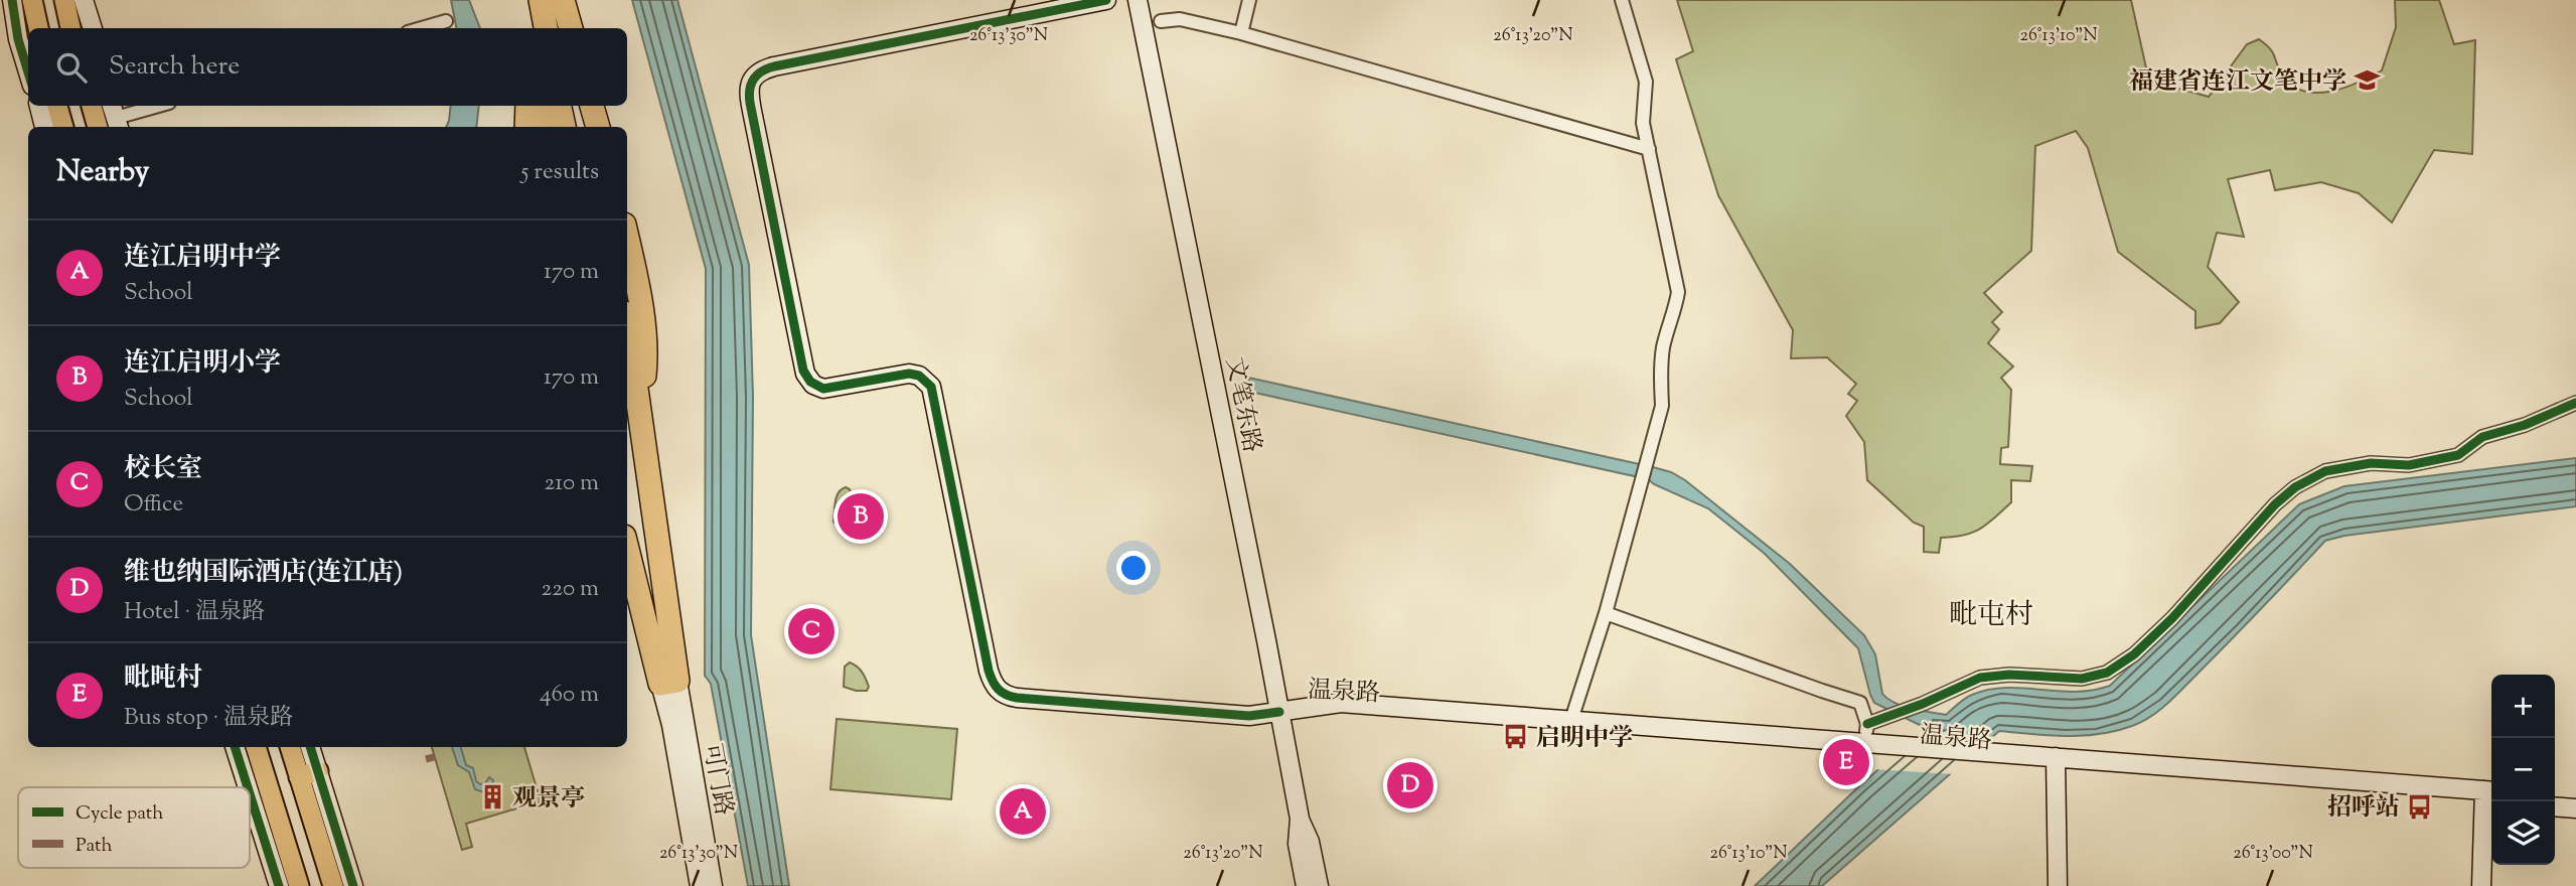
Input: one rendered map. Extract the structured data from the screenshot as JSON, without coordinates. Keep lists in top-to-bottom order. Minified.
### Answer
{"streets":{"main road":["文笔东路","温泉路","可门路"]},"crossings":[["文笔东路","温泉路"]],"districts":["毗屯村"],"places":{"school or university":["福建省连江文笔中学"],"bus stop":["启明中学","招呼站"],"building":["观景亭"]},"legend":["Cycle path","Path"],"page":{"search":"Search here","heading":["Nearby","5 results"],"list":[{"mark":"A","name":"连江启明中学","note":"School","value":"170 m"},{"mark":"B","name":"连江启明小学","note":"School","value":"170 m"},{"mark":"C","name":"校长室","note":"Office","value":"210 m"},{"mark":"D","name":"维也纳国际酒店(连江店)","note":"Hotel · 温泉路","value":"220 m"},{"mark":"E","name":"毗旽村","note":"Bus stop · 温泉路","value":"460 m"}],"pins":["B","C","E","D","A"],"map_buttons":["+","−"]},"coordinates":["26°13'30\"N","26°13'20\"N","26°13'10\"N","26°13'00\"N"]}
